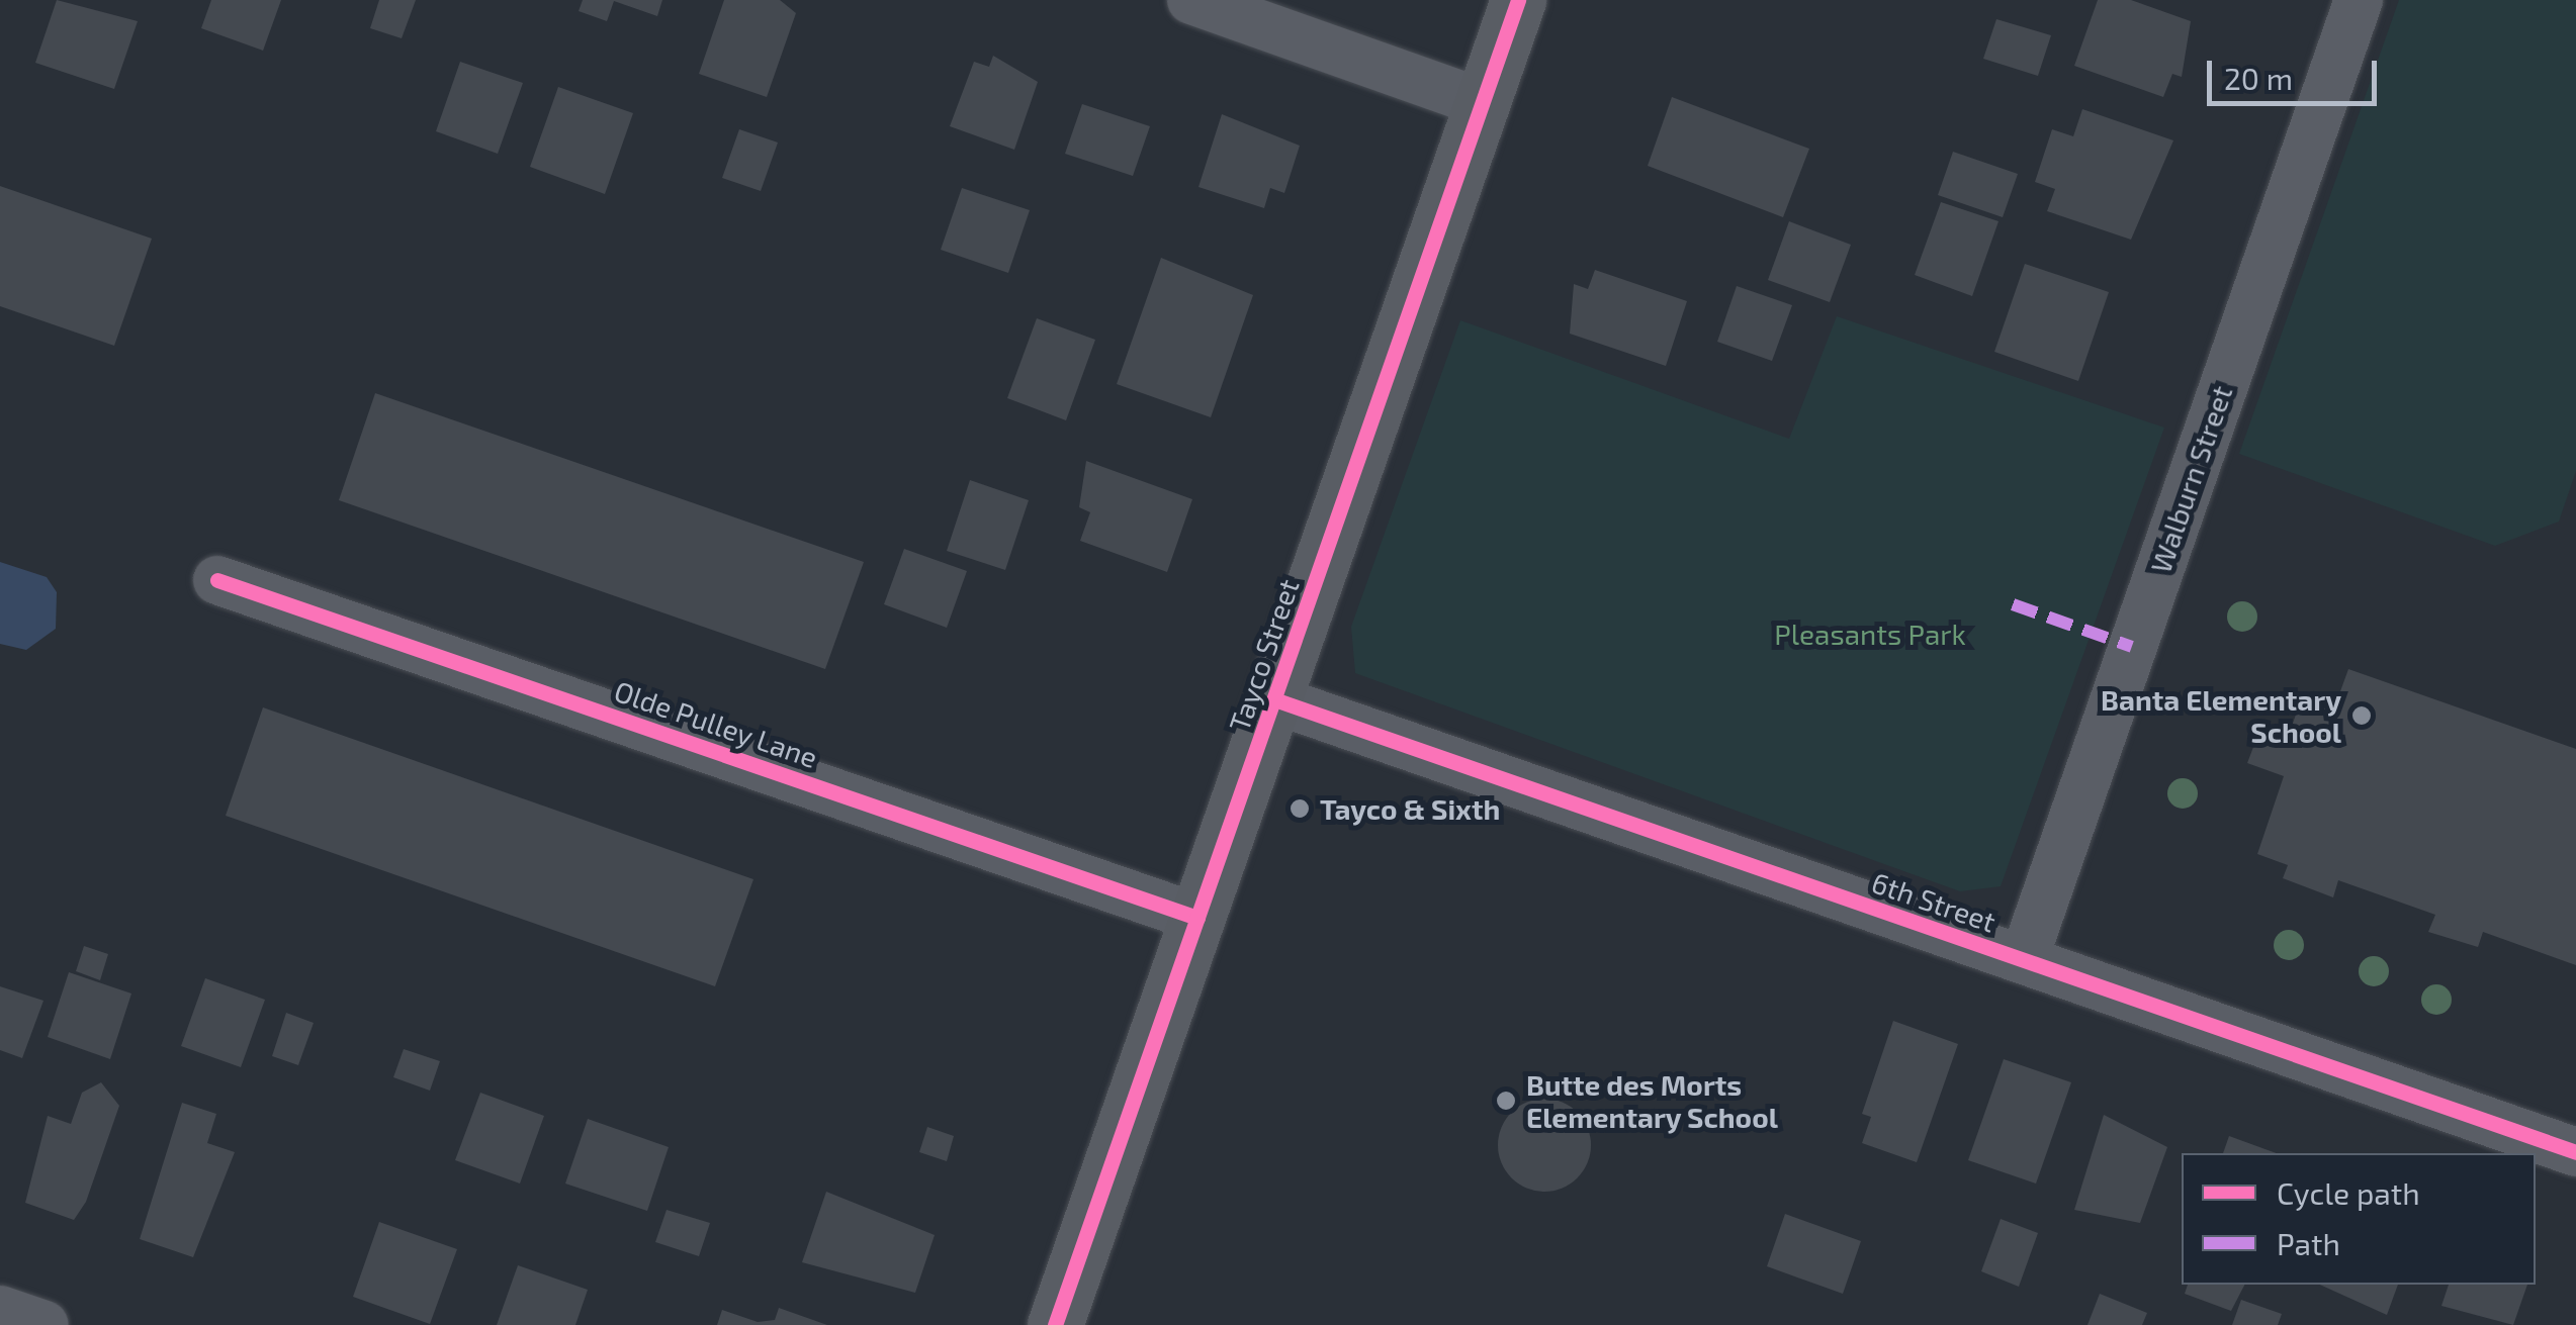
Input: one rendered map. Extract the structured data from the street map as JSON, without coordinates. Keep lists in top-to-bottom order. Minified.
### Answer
{"streets":{"street":["Walburn Street","Tayco Street","Olde Pulley Lane","6th Street"]},"crossings":[["Walburn Street","6th Street"],["Tayco Street","Olde Pulley Lane"],["Tayco Street","6th Street"]],"parks":["Pleasants Park"],"places":["Banta Elementary School","Tayco & Sixth","Butte des Morts Elementary School"],"legend":["Cycle path","Path"],"scale_bar":"20 m"}
